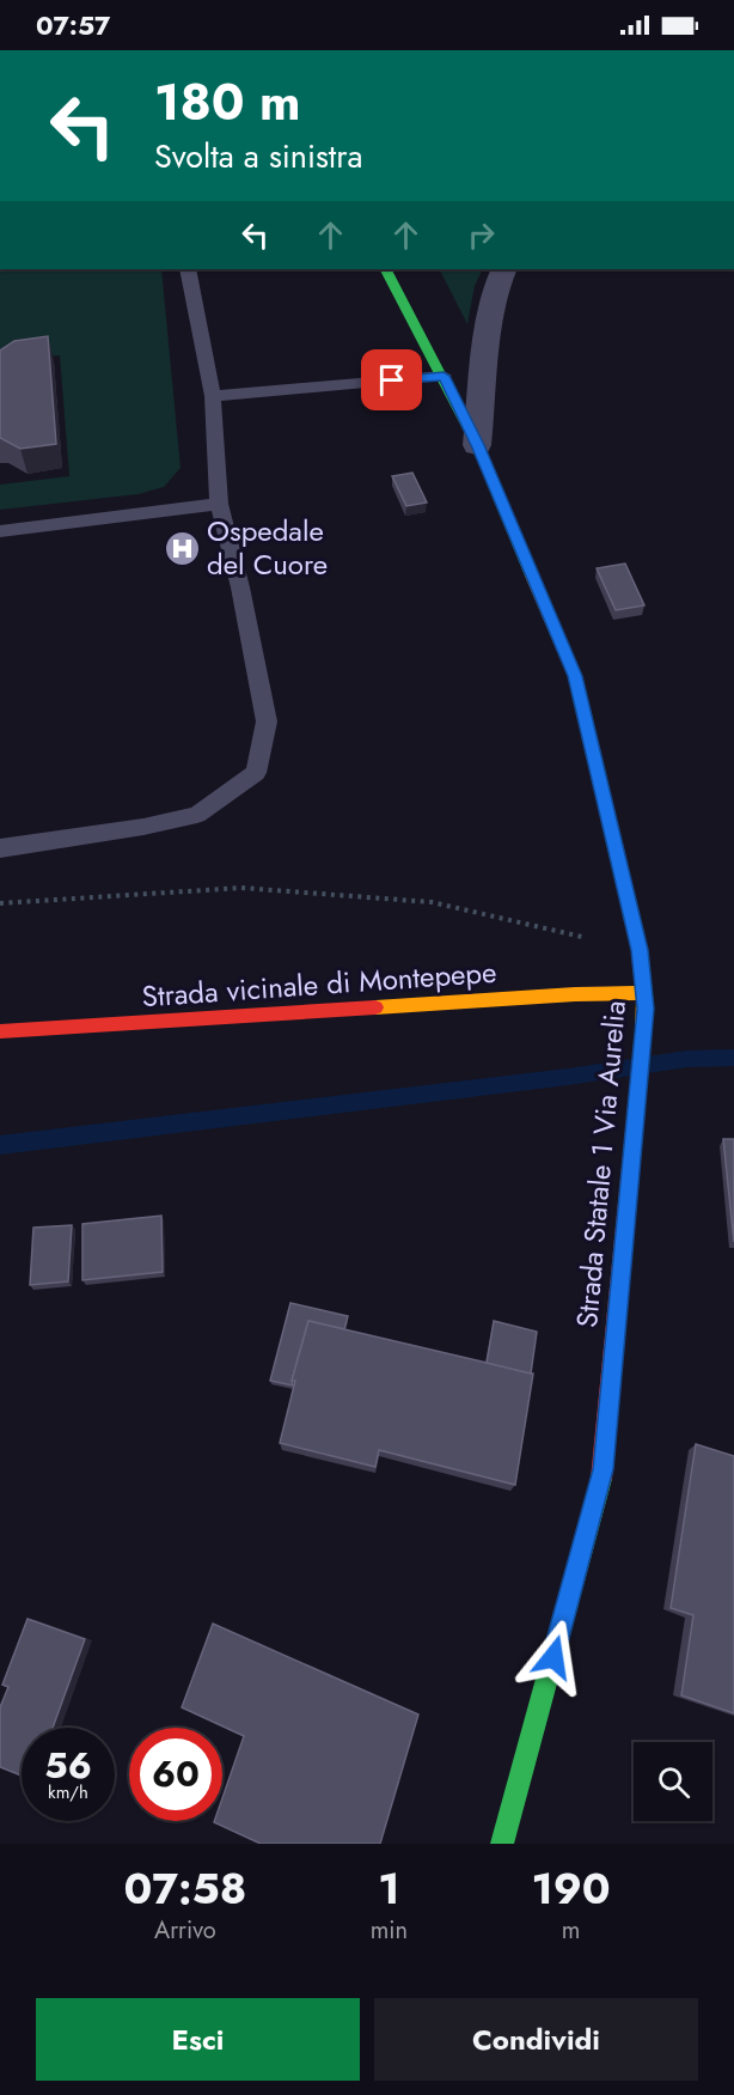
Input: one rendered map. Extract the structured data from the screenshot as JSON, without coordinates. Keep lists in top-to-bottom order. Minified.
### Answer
{"streets":{"main road":["Strada vicinale di Montepepe","Strada Statale 1 Via Aurelia"]},"crossings":[["Strada vicinale di Montepepe","Strada Statale 1 Via Aurelia"]],"places":{"hospital":["Ospedale del Cuore"]},"page":{"status":"07:57","turn":["180 m","Svolta a sinistra"],"speed":"56 km/h","limit":"60","eta":["07:58","Arrivo","1","min","190","m"],"buttons":["Esci","Condividi"]}}
